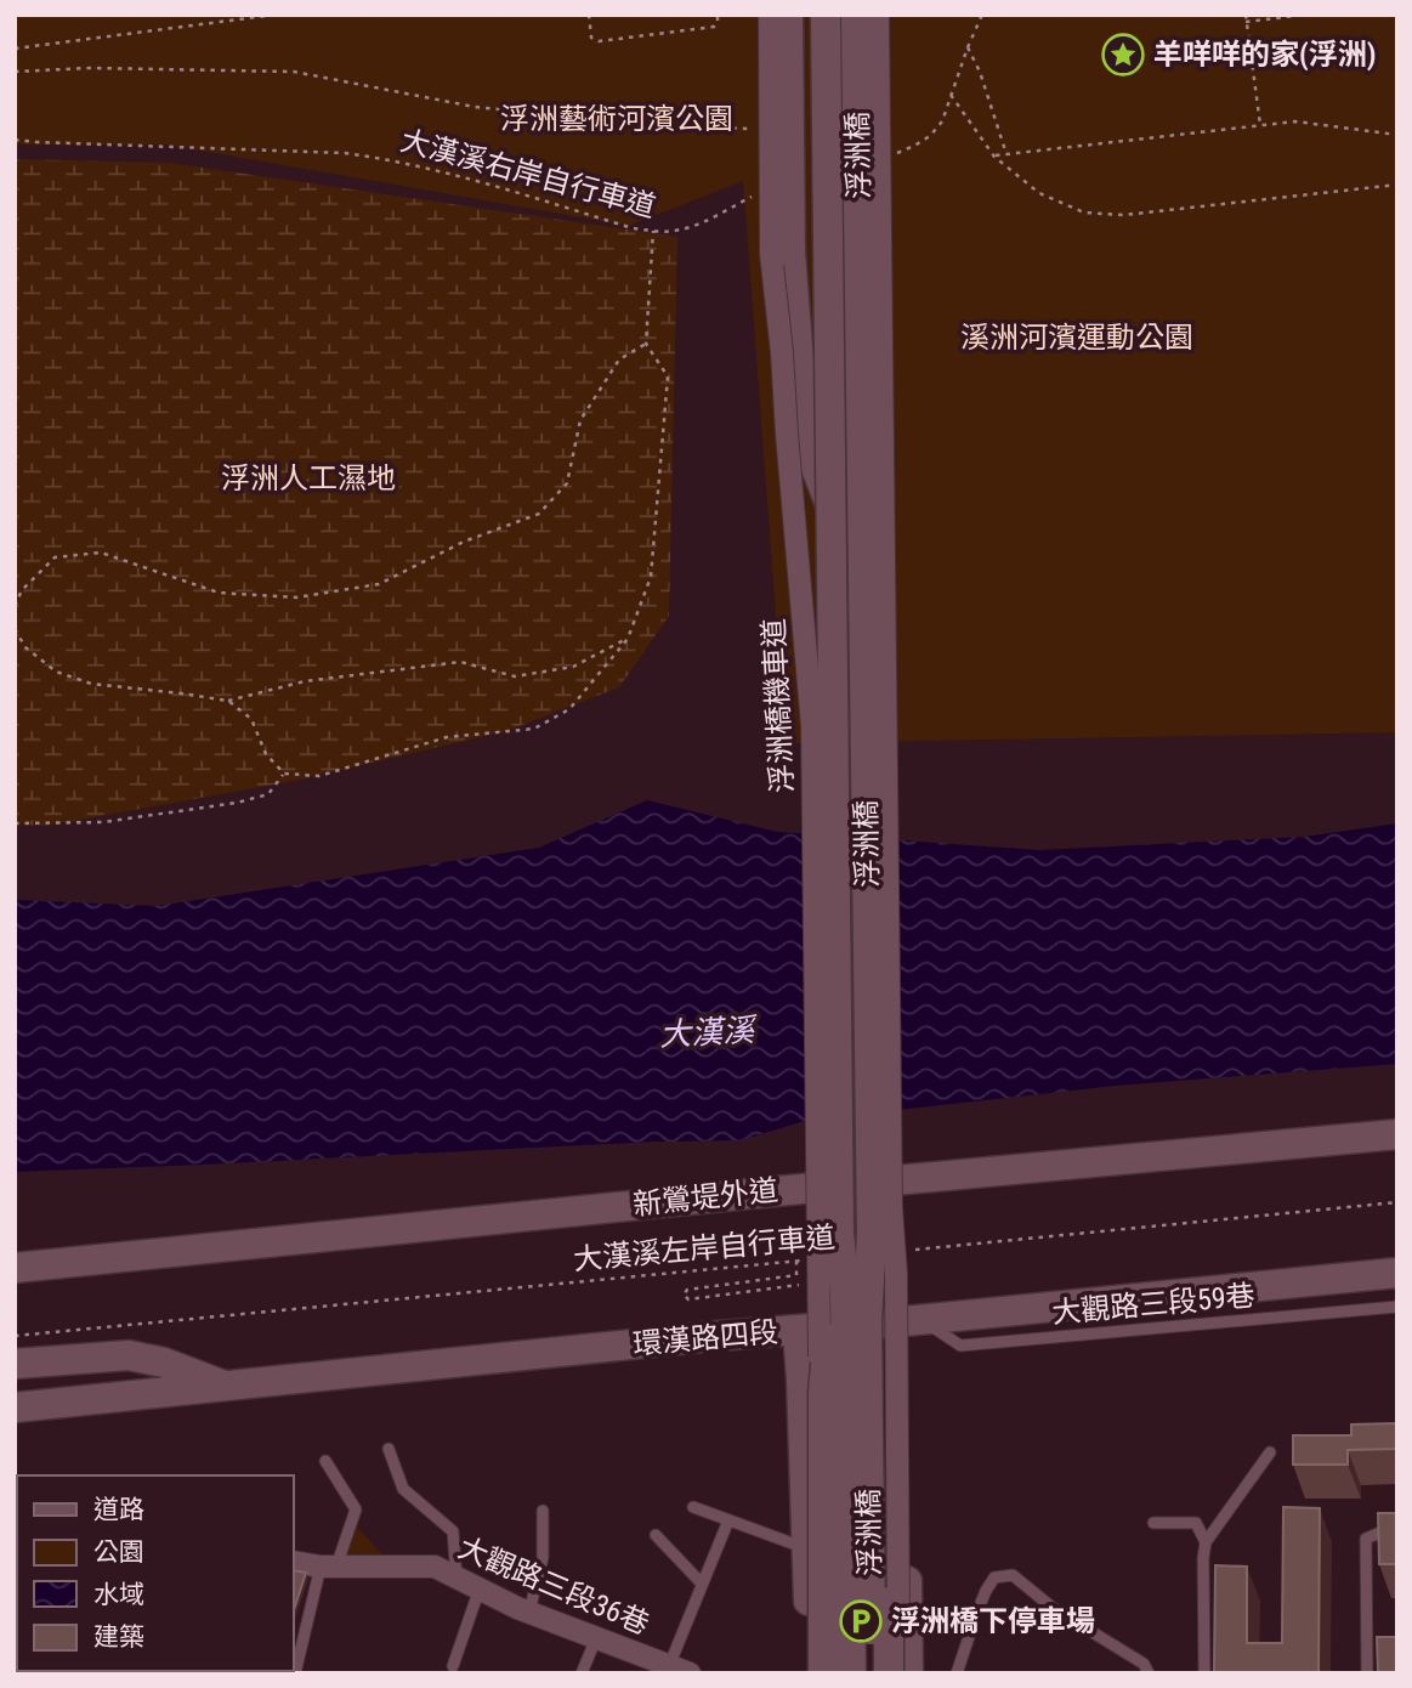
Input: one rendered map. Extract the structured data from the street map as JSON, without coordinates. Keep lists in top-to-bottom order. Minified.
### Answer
{"streets":{"main road":["浮洲橋","新鶯堤外道","環漢路四段"],"street":["浮洲橋機車道","大觀路三段36巷"],"lane":["大觀路三段59巷"],"path":["大漢溪右岸自行車道","大漢溪左岸自行車道"]},"crossings":[["大觀路三段59巷","環漢路四段"]],"water":["大漢溪"],"parks":["浮洲藝術河濱公園","溪洲河濱運動公園","浮洲人工濕地"],"places":{"place":["羊咩咩的家(浮洲)"],"parking":["浮洲橋下停車場"]},"legend":["道路","公園","水域","建築"]}
